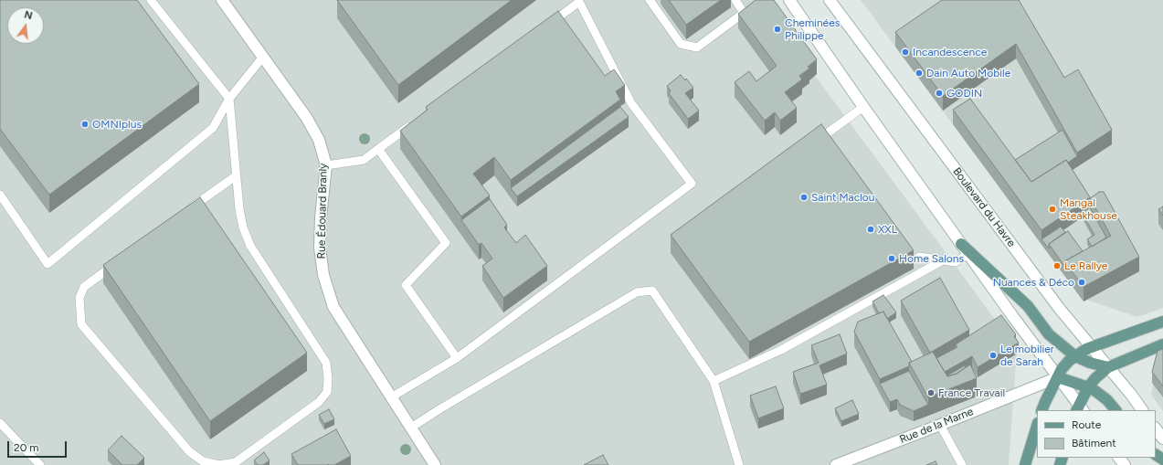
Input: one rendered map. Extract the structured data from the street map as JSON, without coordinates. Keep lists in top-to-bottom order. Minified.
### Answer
{"streets":{"main road":["Boulevard du Havre","Rue Édouard Branly","Rue de la Marne"]},"places":["Cheminées Philippe","Incandescence","Dain Auto Mobile","GODIN","OMNIplus","Saint Maclou","Mangal Steakhouse","XXL","Home Salons","Le Rallye","Nuances & Déco","Le mobilier de Sarah","France Travail"],"legend":["Route","Bâtiment"],"scale_bar":"20 m","north":"top"}
